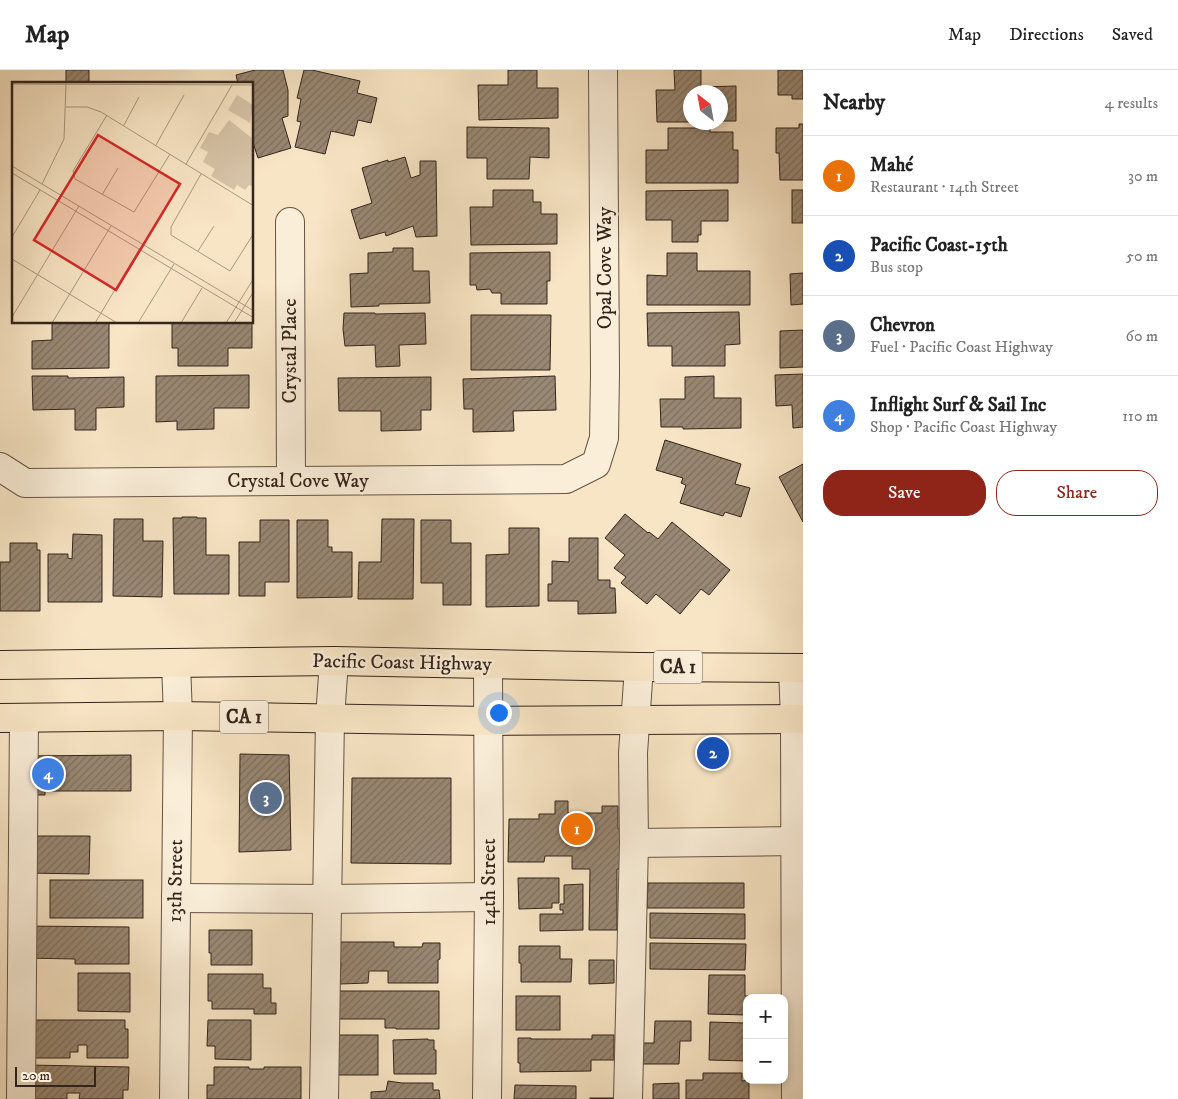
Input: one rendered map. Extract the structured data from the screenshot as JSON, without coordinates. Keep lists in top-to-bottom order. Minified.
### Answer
{"streets":{"highway":["Pacific Coast Highway","CA 1"],"street":["Opal Cove Way","Crystal Place","Crystal Cove Way","13th Street","14th Street"]},"crossings":[["Opal Cove Way","Crystal Cove Way"],["Crystal Place","Crystal Cove Way"],["Pacific Coast Highway","13th Street"],["Pacific Coast Highway","14th Street"],["CA 1","13th Street"],["CA 1","14th Street"]],"scale_bar":"20 m","north":"top left","page":{"header":"Map","nav":["Map","Directions","Saved"],"heading":["Nearby","4 results"],"list":[{"mark":"1","name":"Mahé","note":"Restaurant · 14th Street","value":"30 m"},{"mark":"2","name":"Pacific Coast-15th","note":"Bus stop","value":"50 m"},{"mark":"3","name":"Chevron","note":"Fuel · Pacific Coast Highway","value":"60 m"},{"mark":"4","name":"Inflight Surf & Sail Inc","note":"Shop · Pacific Coast Highway","value":"110 m"}],"buttons":["Save","Share"],"pins":["2","4","3","1"],"map_buttons":["+","−"],"scale":"20 m"}}
